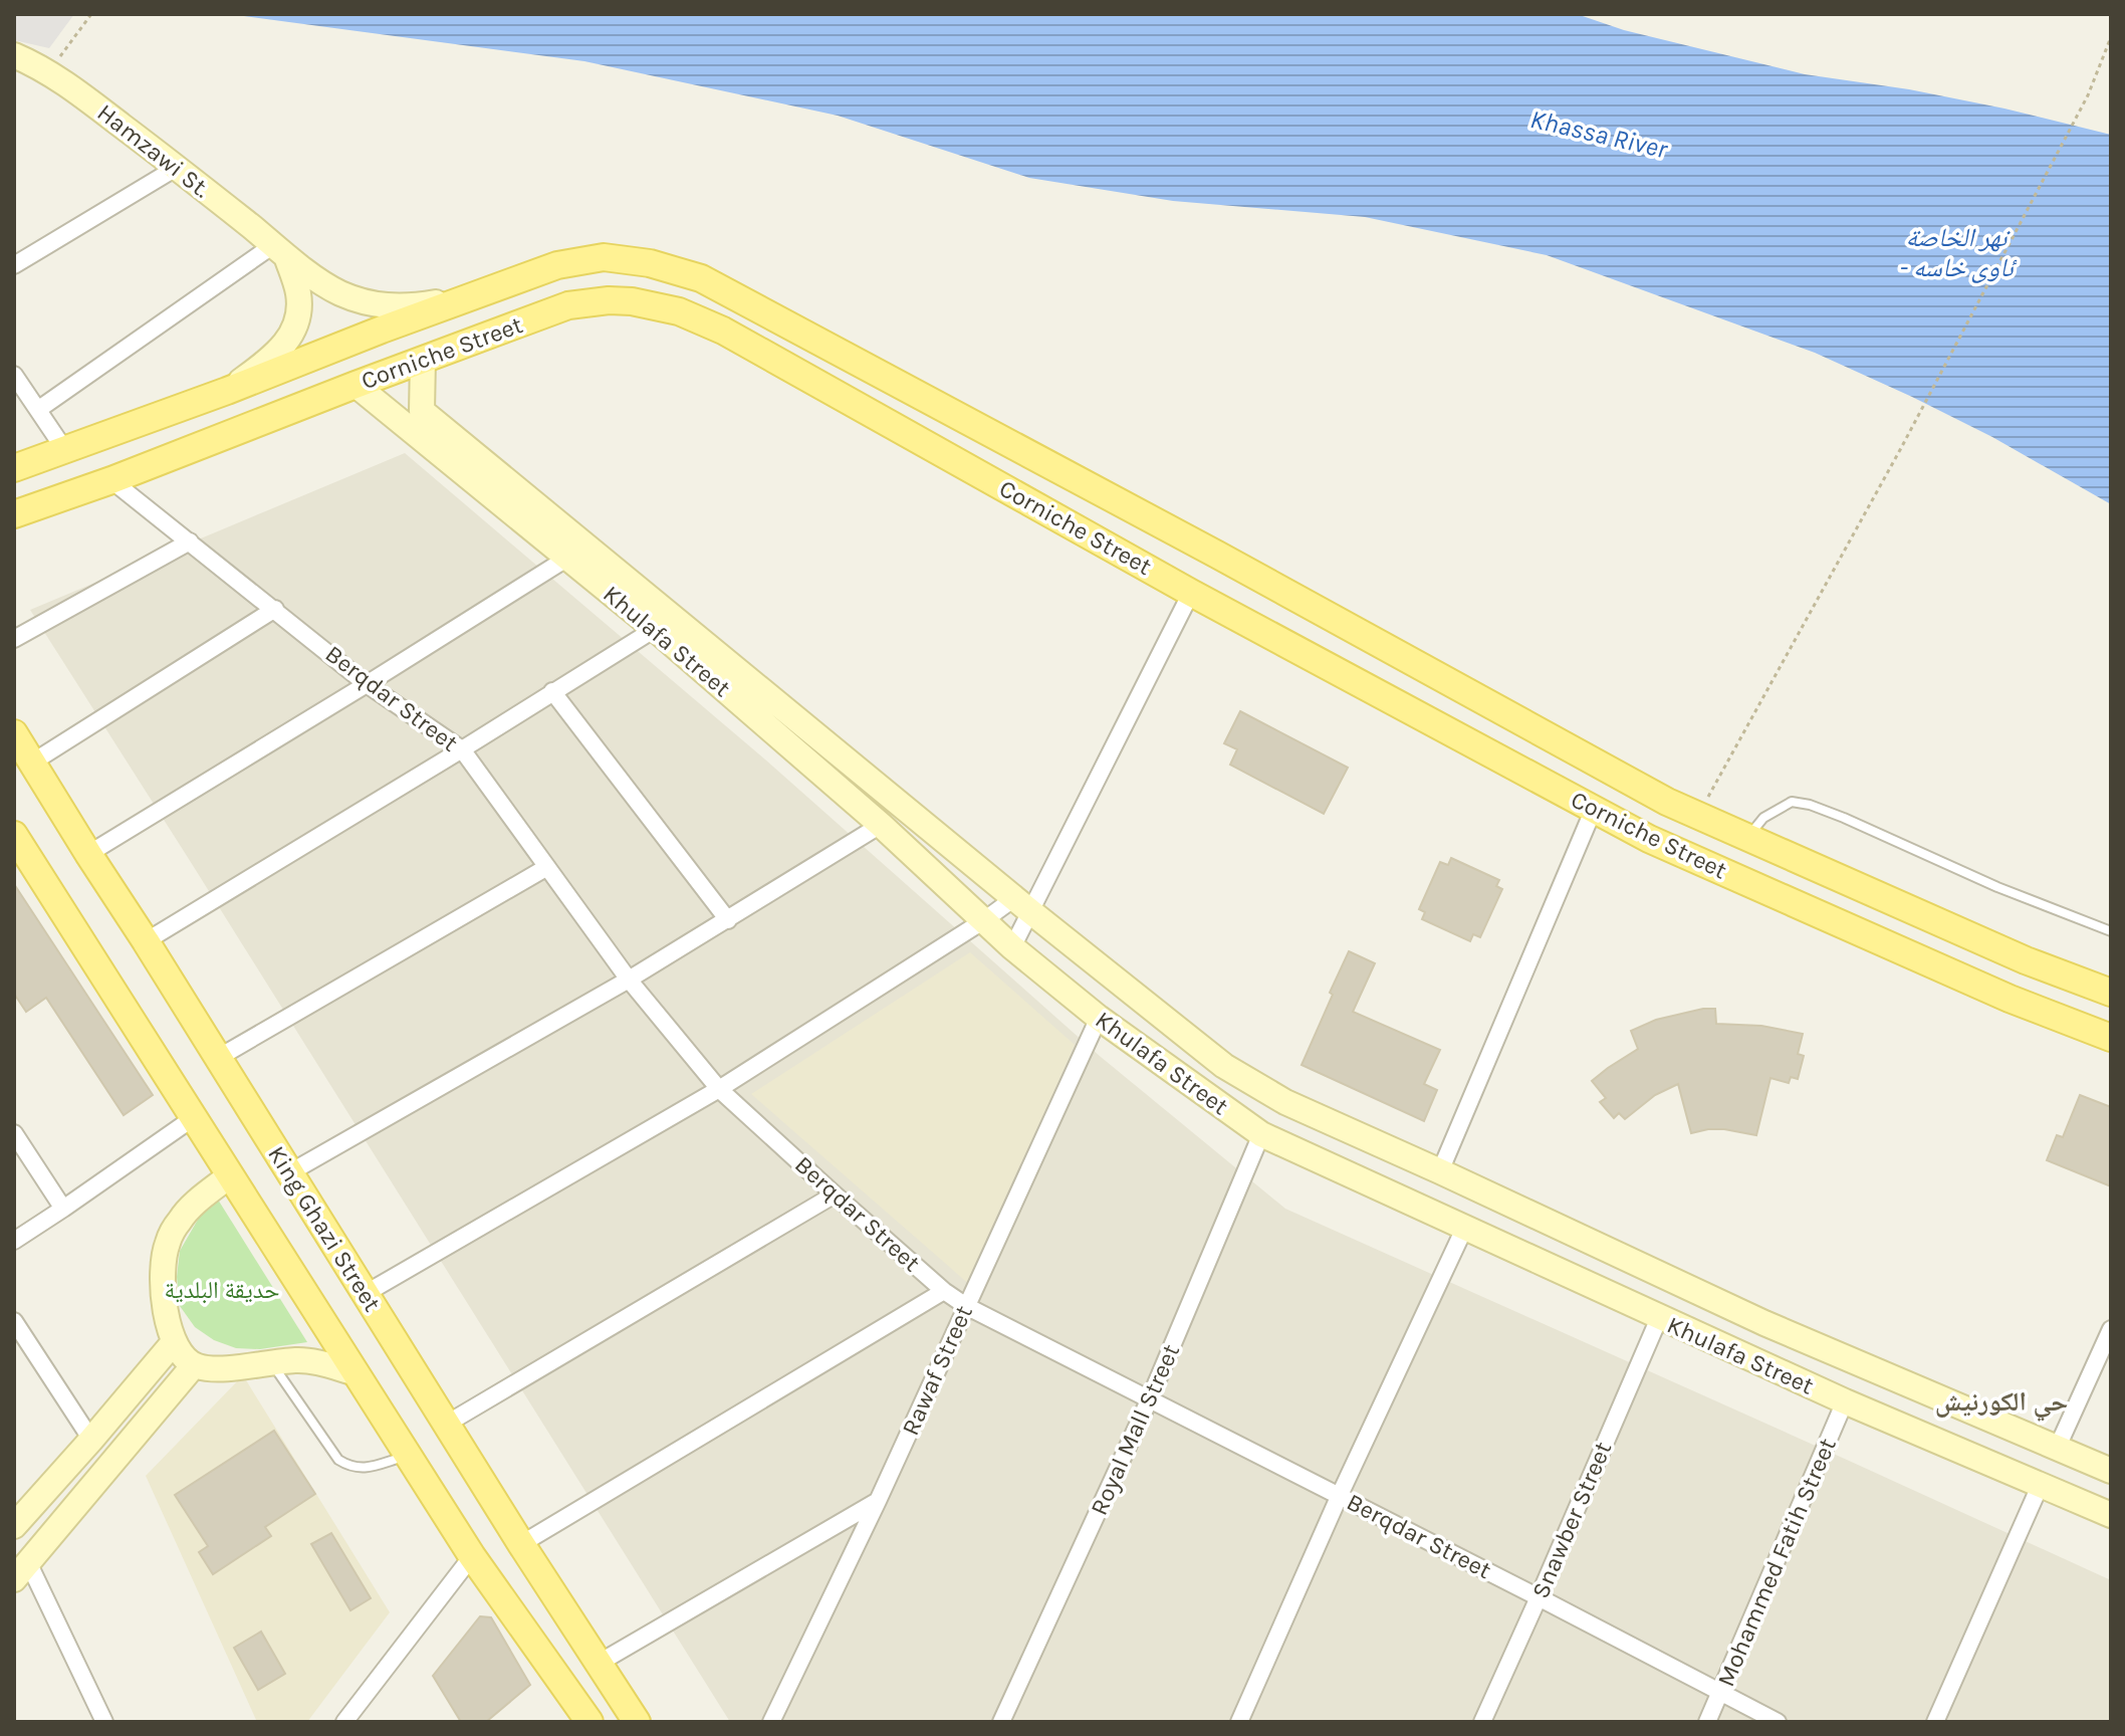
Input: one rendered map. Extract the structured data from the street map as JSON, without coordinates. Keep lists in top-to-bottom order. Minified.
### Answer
{"streets":{"main road":["Corniche Street","King Ghazi Street"],"street":["Hamzawi St.","Khulafa Street","Berqdar Street","Rawaf Street","Royal Mall Street","Snawber Street","Mohammed Fatih Street"]},"crossings":[["Hamzawi St.","Corniche Street"],["Corniche Street","Khulafa Street"],["Corniche Street","Berqdar Street"],["Khulafa Street","Rawaf Street"],["Khulafa Street","Royal Mall Street"],["Khulafa Street","Snawber Street"],["Khulafa Street","Mohammed Fatih Street"],["Berqdar Street","Rawaf Street"],["Berqdar Street","Royal Mall Street"],["Berqdar Street","Snawber Street"],["Berqdar Street","Mohammed Fatih Street"]],"districts":["حي الكورنيش"],"water":["Khassa River","نهر الخاصة - ئاوی خاسە"],"parks":["حديقة البلدية"]}
